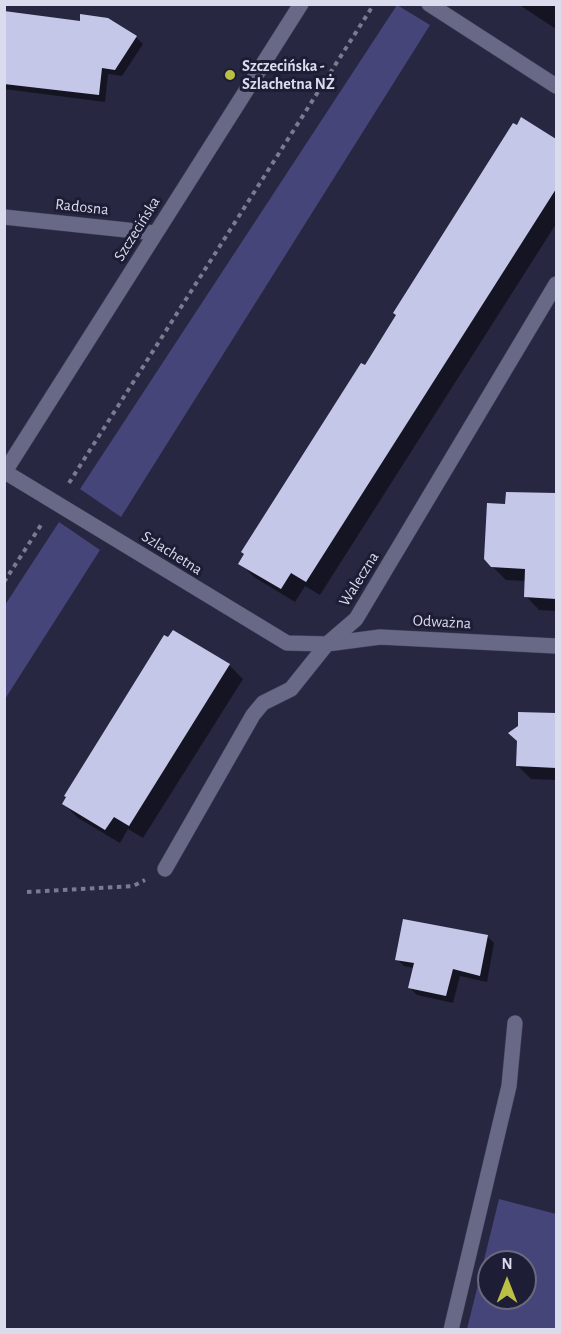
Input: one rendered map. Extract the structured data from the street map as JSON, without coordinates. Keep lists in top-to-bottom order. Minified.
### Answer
{"streets":{"street":["Radosna","Szczecińska","Szlachetna","Waleczna","Odważna"]},"crossings":[["Radosna","Szczecińska"],["Szczecińska","Szlachetna"],["Szlachetna","Waleczna"],["Szlachetna","Odważna"],["Waleczna","Odważna"]],"places":["Szczecińska - Szlachetna NŻ"],"north":"top"}
